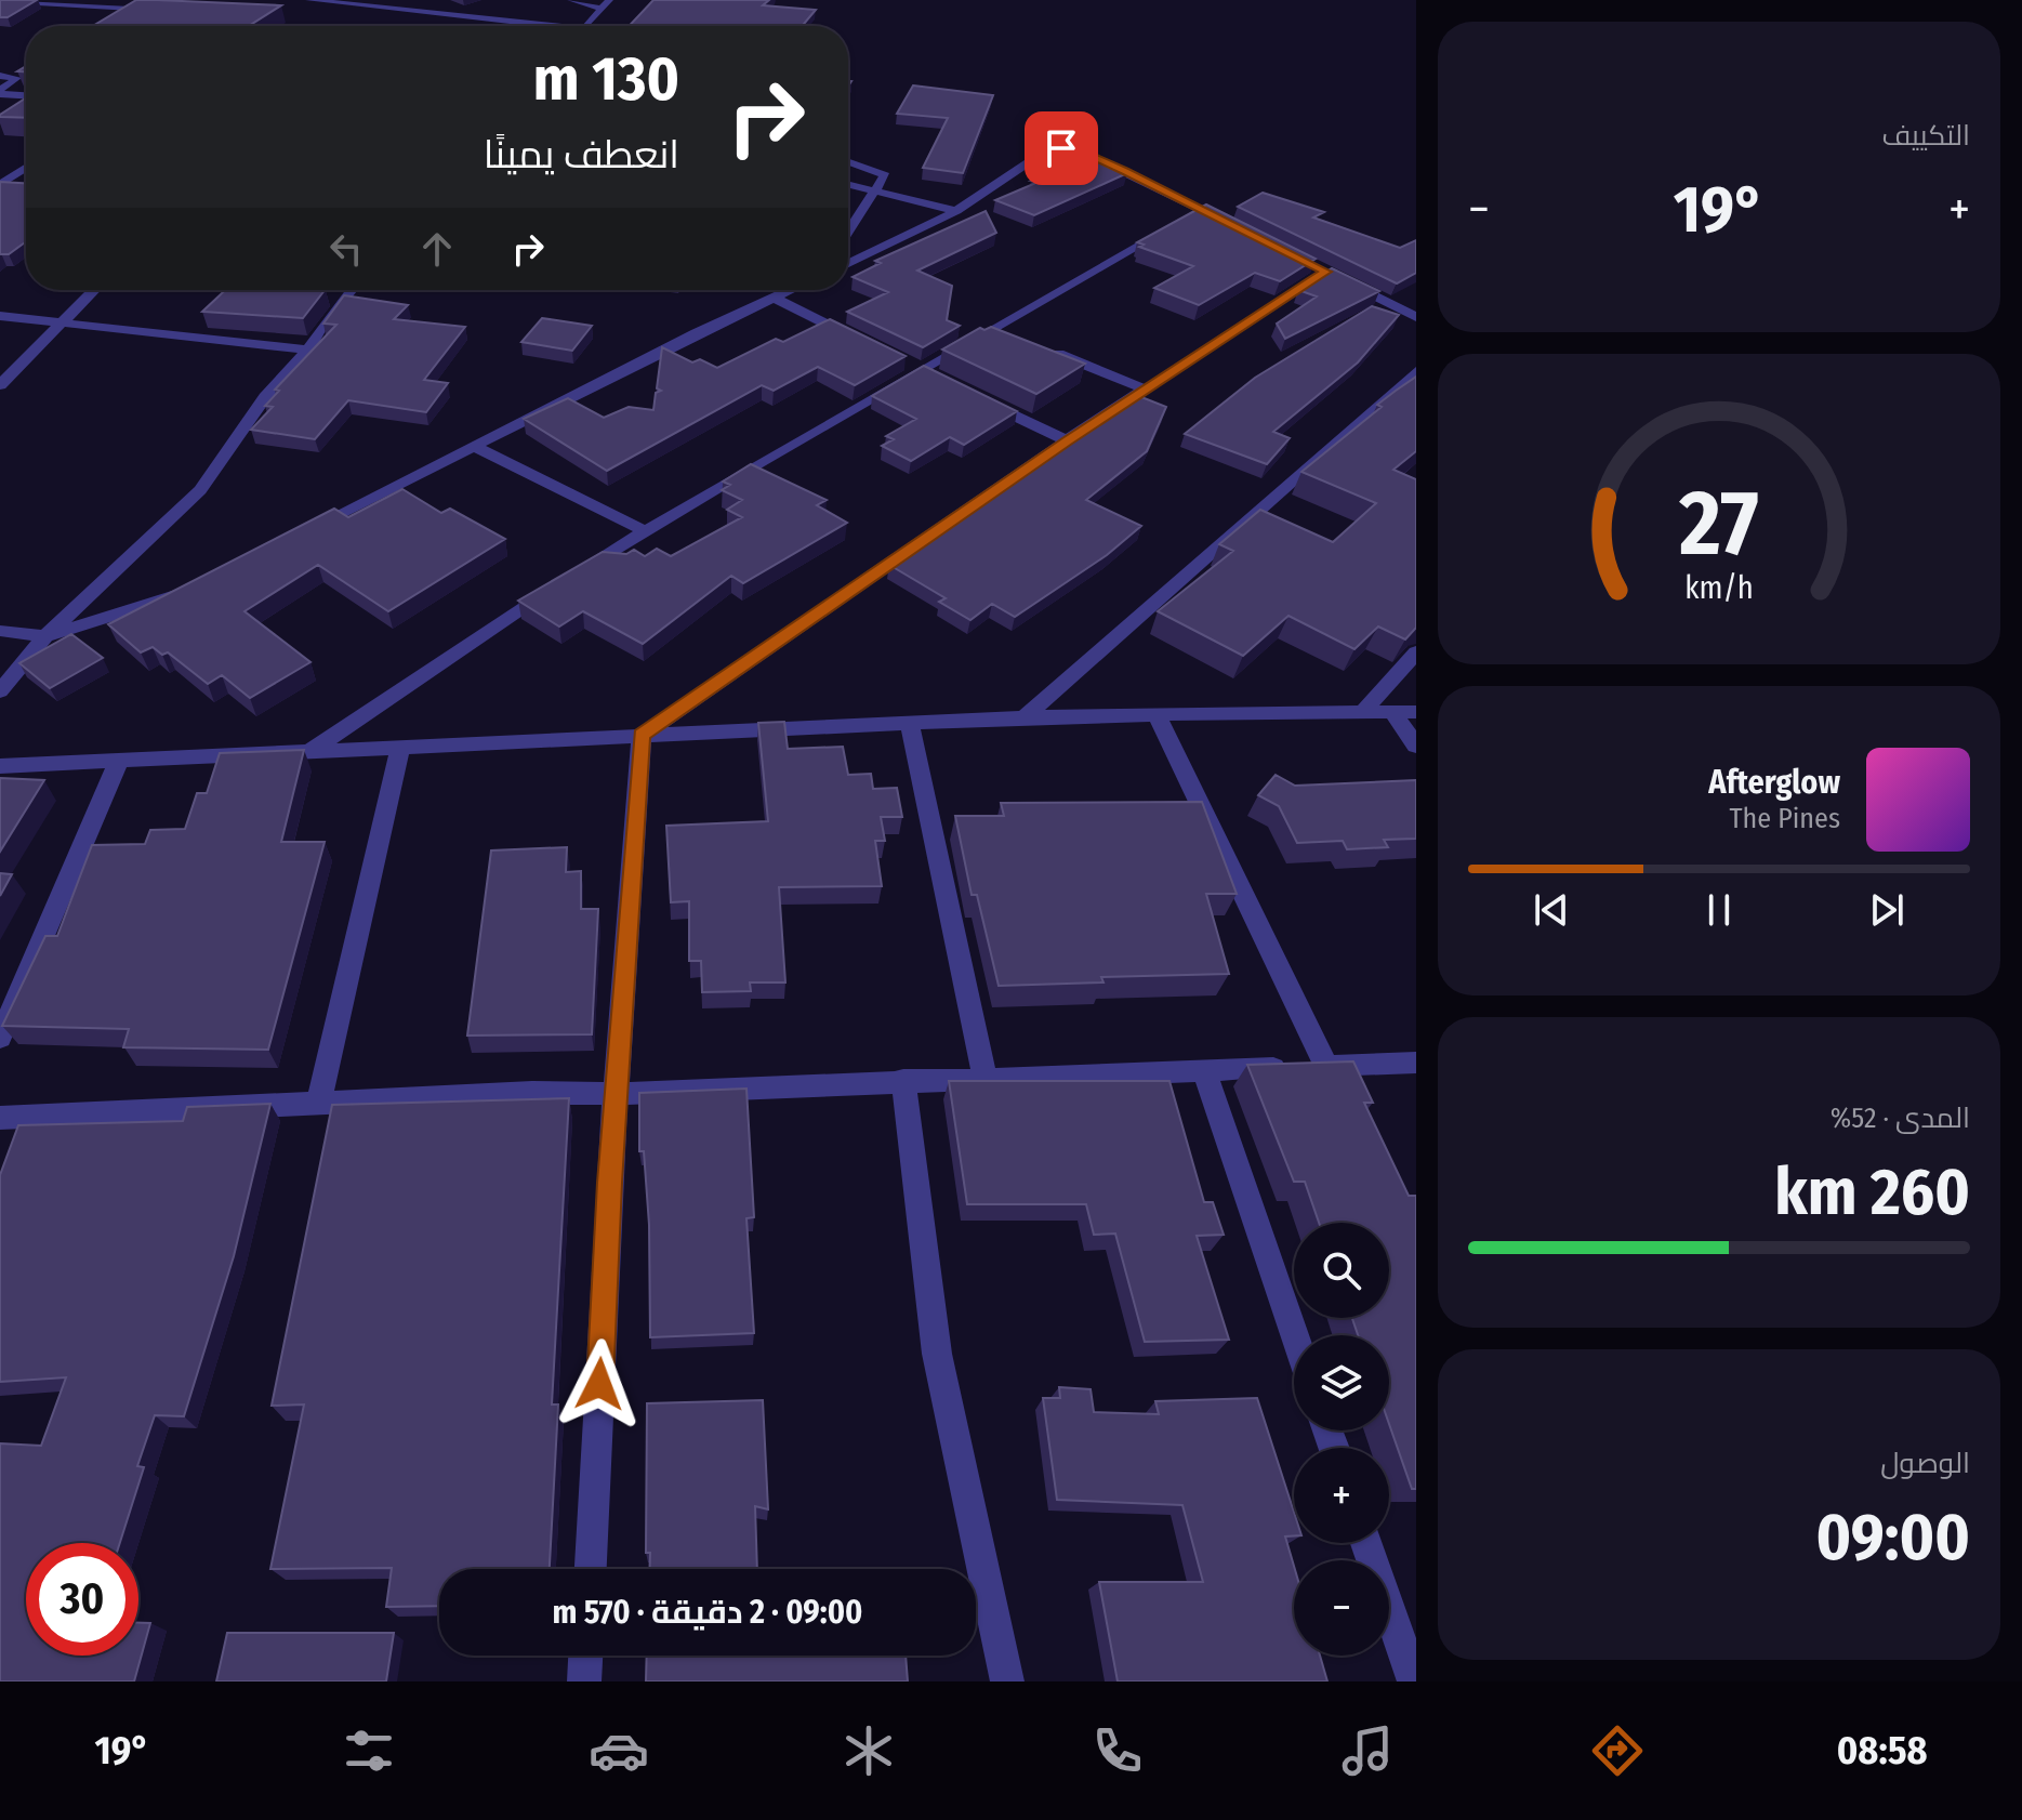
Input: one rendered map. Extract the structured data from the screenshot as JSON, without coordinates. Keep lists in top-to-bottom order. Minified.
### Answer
{"page":{"tile":["التكييف",["المدى · 52%","260 km"],["الوصول","09:00"]],"turn":["130 m","انعطف يمينًا"],"heat":["−","19°","+"],"song":["Afterglow","The Pines"],"map_buttons":["+","−"],"limit":"30","trip":"09:00 · 2 دقيقة · 570 m","tabs":["08:58","19°"],"gauge":["27","km/h"]}}
